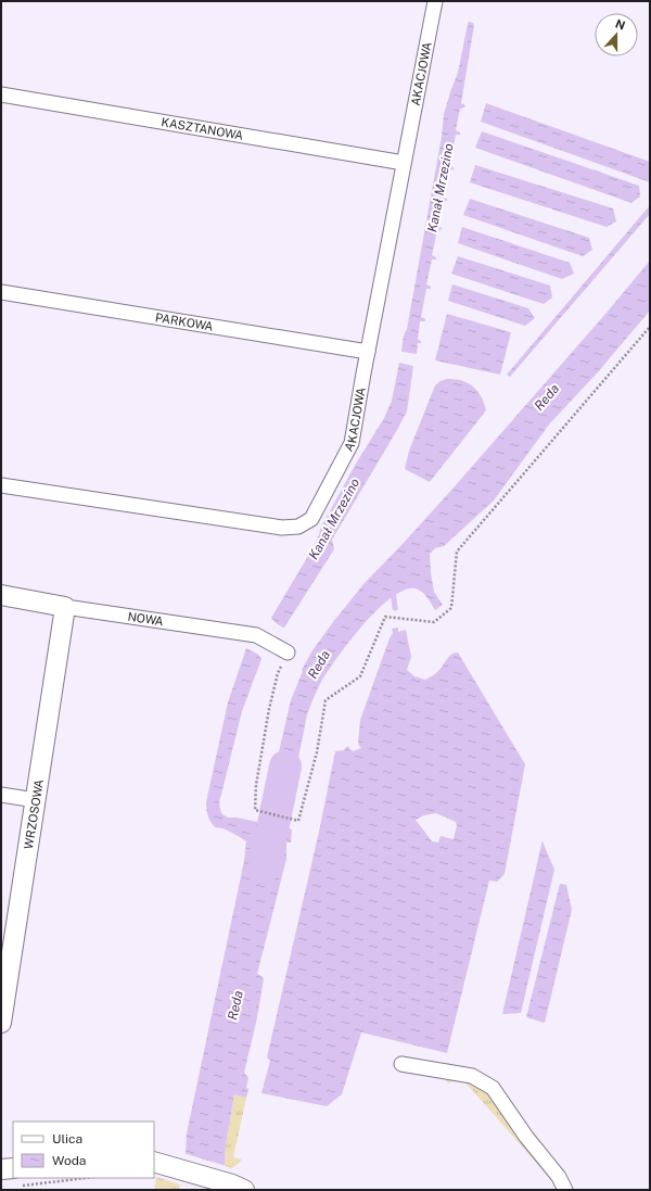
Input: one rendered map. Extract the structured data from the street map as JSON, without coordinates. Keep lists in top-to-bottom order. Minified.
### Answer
{"streets":{"street":["AKACJOWA","KASZTANOWA","PARKOWA","NOWA","WRZOSOWA"]},"crossings":[["AKACJOWA","KASZTANOWA"],["AKACJOWA","PARKOWA"],["NOWA","WRZOSOWA"]],"water":["Kanał Mrzezino","Reda"],"legend":["Ulica","Woda"],"north":"top"}
